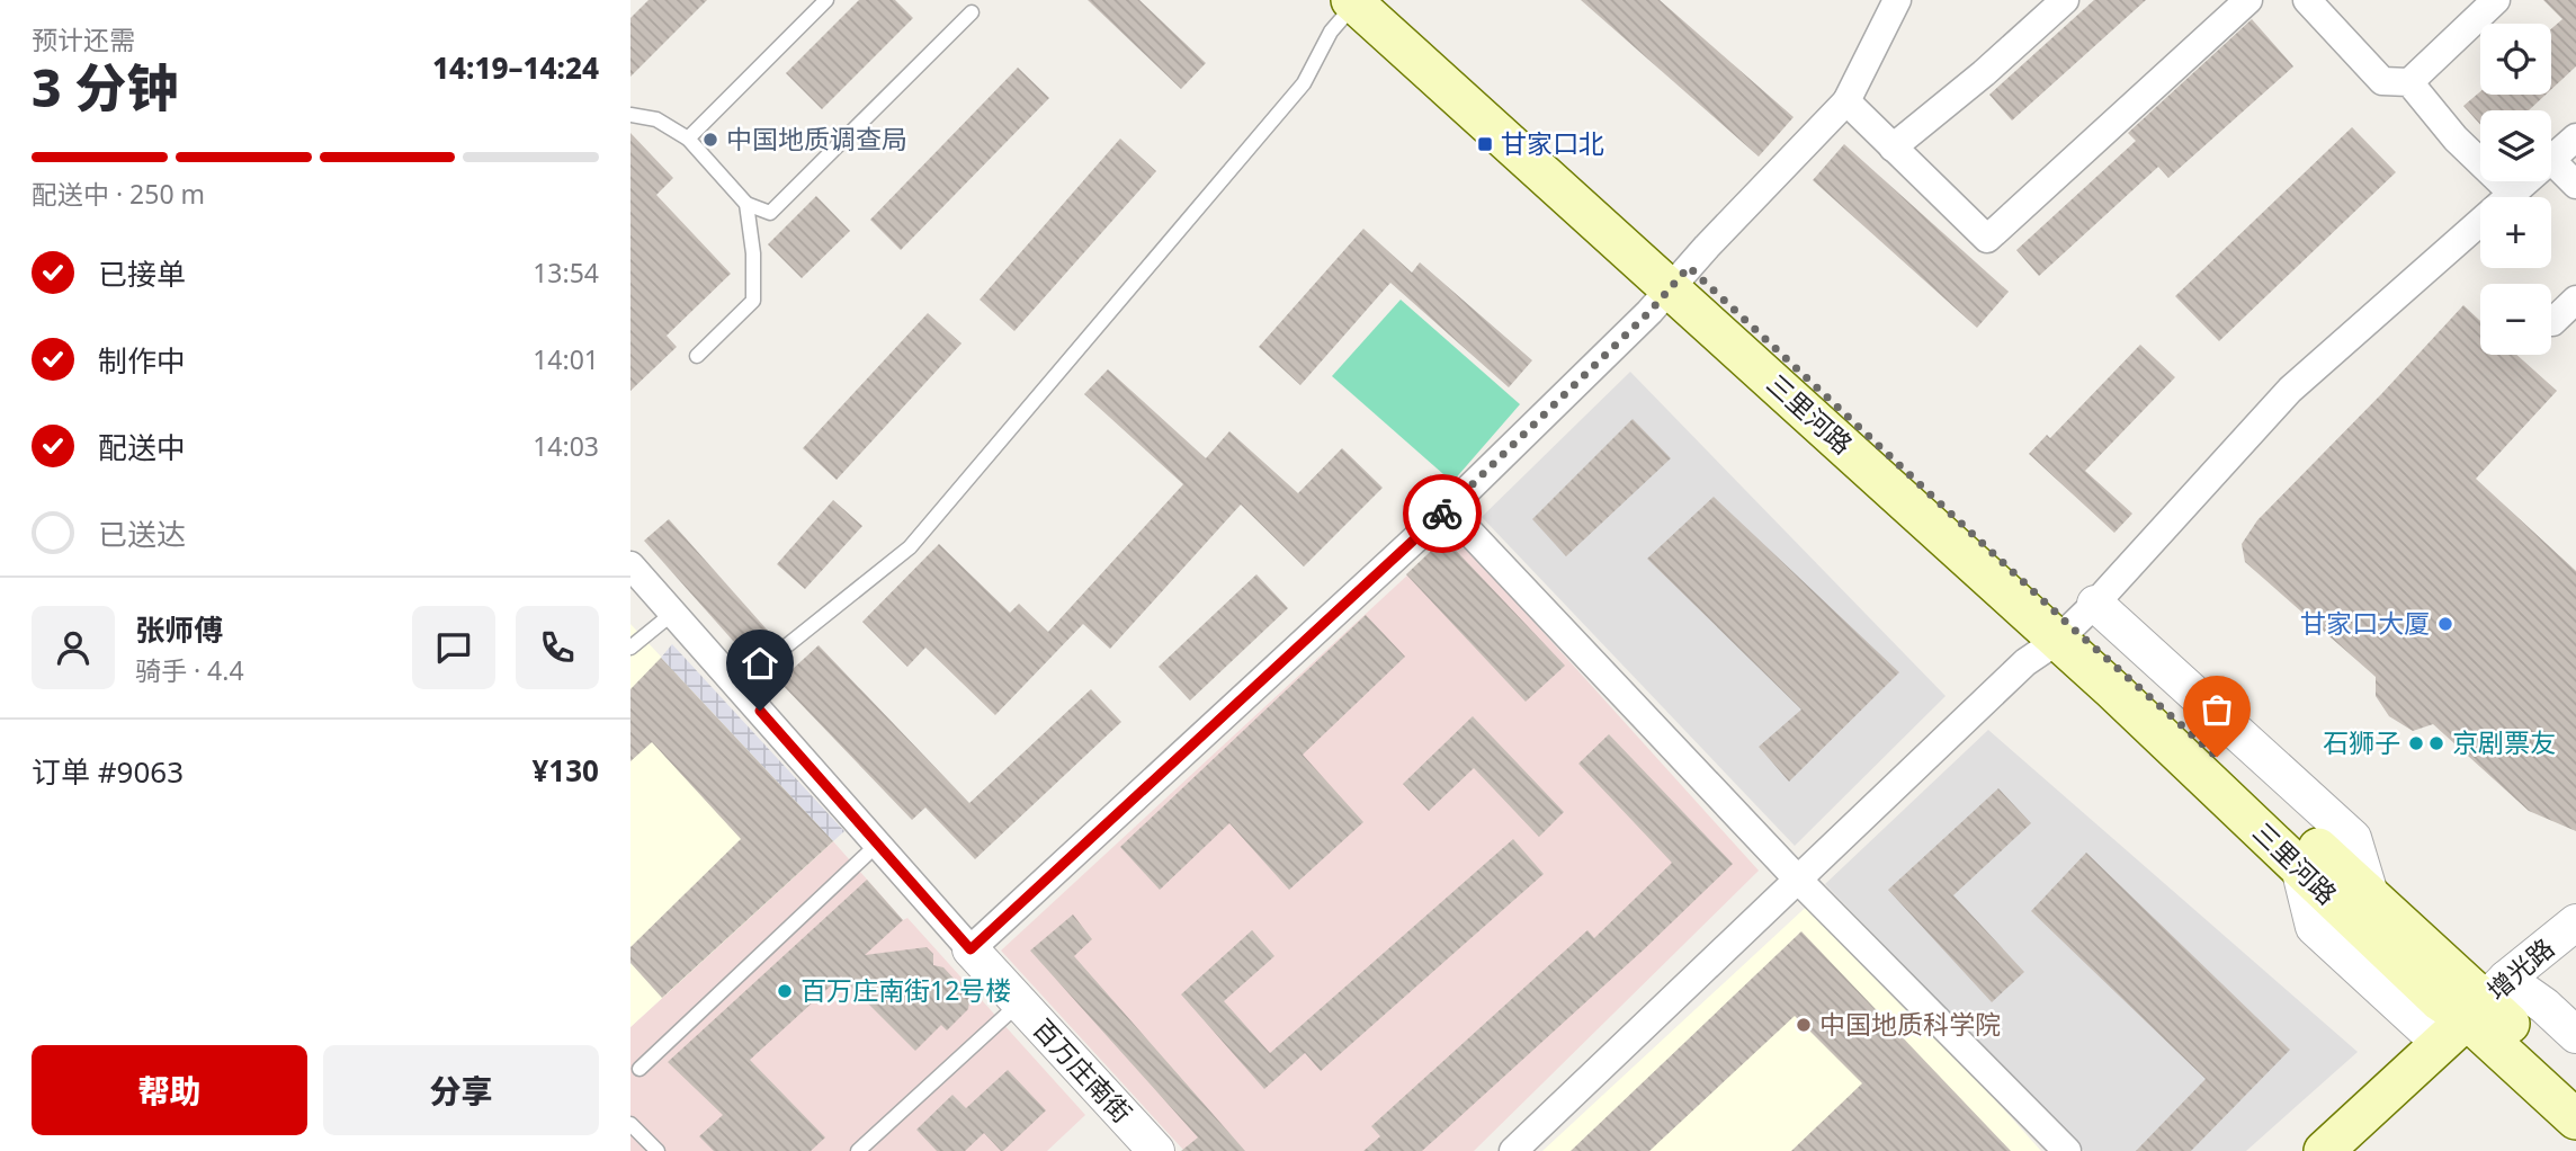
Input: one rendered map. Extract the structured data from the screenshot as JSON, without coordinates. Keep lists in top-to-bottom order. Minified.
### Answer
{"streets":{"main road":["三里河路"],"street":["增光路","百万庄南街"]},"crossings":[["三里河路","增光路"]],"places":{"other":["中国地质调查局","甘家口大厦","石狮子","京剧票友","百万庄南街12号楼","中国地质科学院"],"transit":["甘家口北"]},"page":{"heading":["3 分钟","预计还需","14:19–14:24"],"panel":["张师傅","骑手 · 4.4","订单 #9063","¥130"],"map_buttons":["+","−"],"bar":"配送中 · 250 m","list":[["已接单","13:54"],["制作中","14:01"],["配送中","14:03"],"已送达"],"buttons":["帮助","分享"]}}
